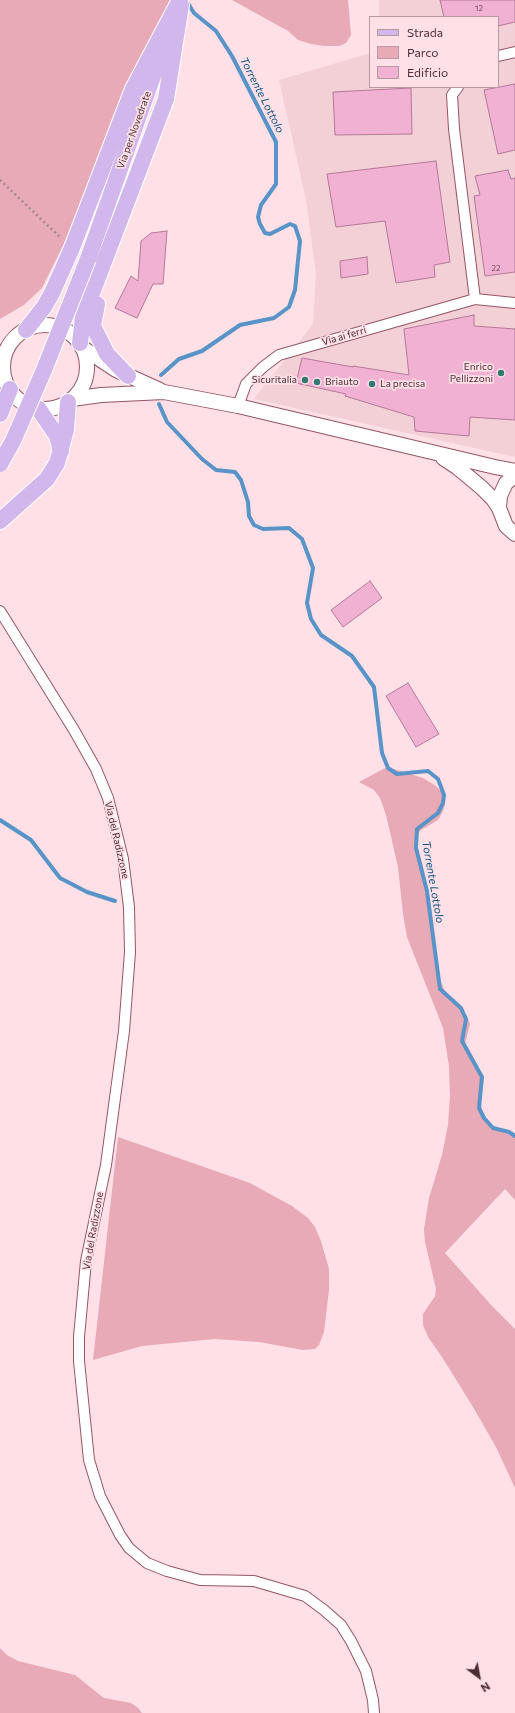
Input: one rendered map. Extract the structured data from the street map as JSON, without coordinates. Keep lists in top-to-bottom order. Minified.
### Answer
{"streets":{"main road":["Via per Novedrate"],"street":["Via ai ferri","Via del Radizzone"]},"water":["Torrente Lottolo"],"places":["Enrico Pellizzoni","Sicuritalia","Briauto","La precisa"],"house_numbers":["12","22"],"legend":["Strada","Parco","Edificio"],"north":"bottom right"}
